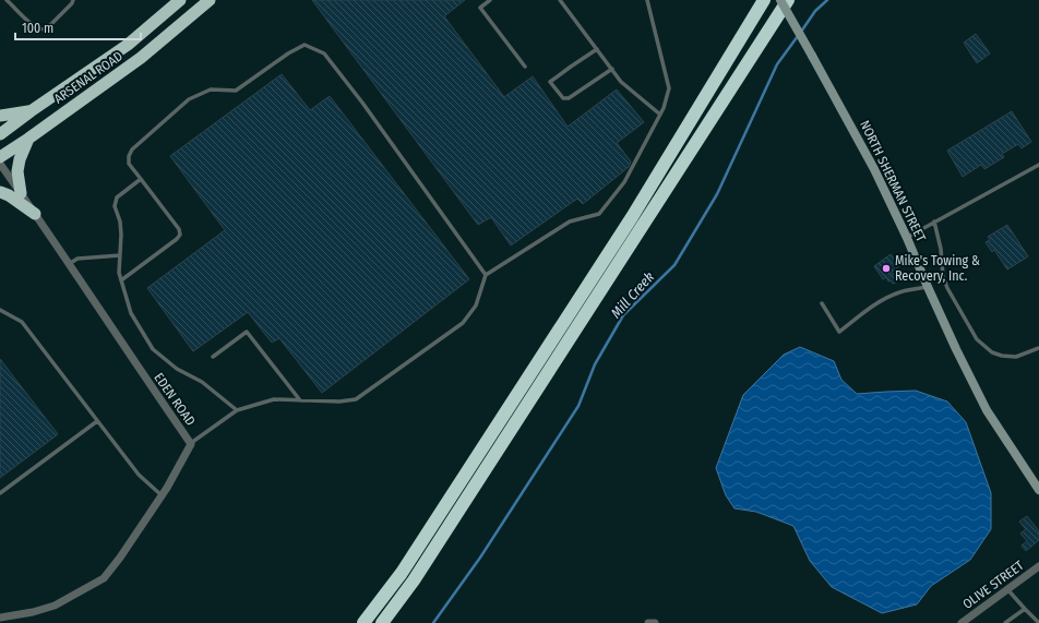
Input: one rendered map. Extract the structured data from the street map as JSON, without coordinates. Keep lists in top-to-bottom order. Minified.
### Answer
{"streets":{"highway":["ARSENAL ROAD"],"main road":["NORTH SHERMAN STREET"],"street":["EDEN ROAD","OLIVE STREET"]},"water":["Mill Creek"],"places":["Mike's Towing & Recovery, Inc."],"scale_bar":"100 m"}
